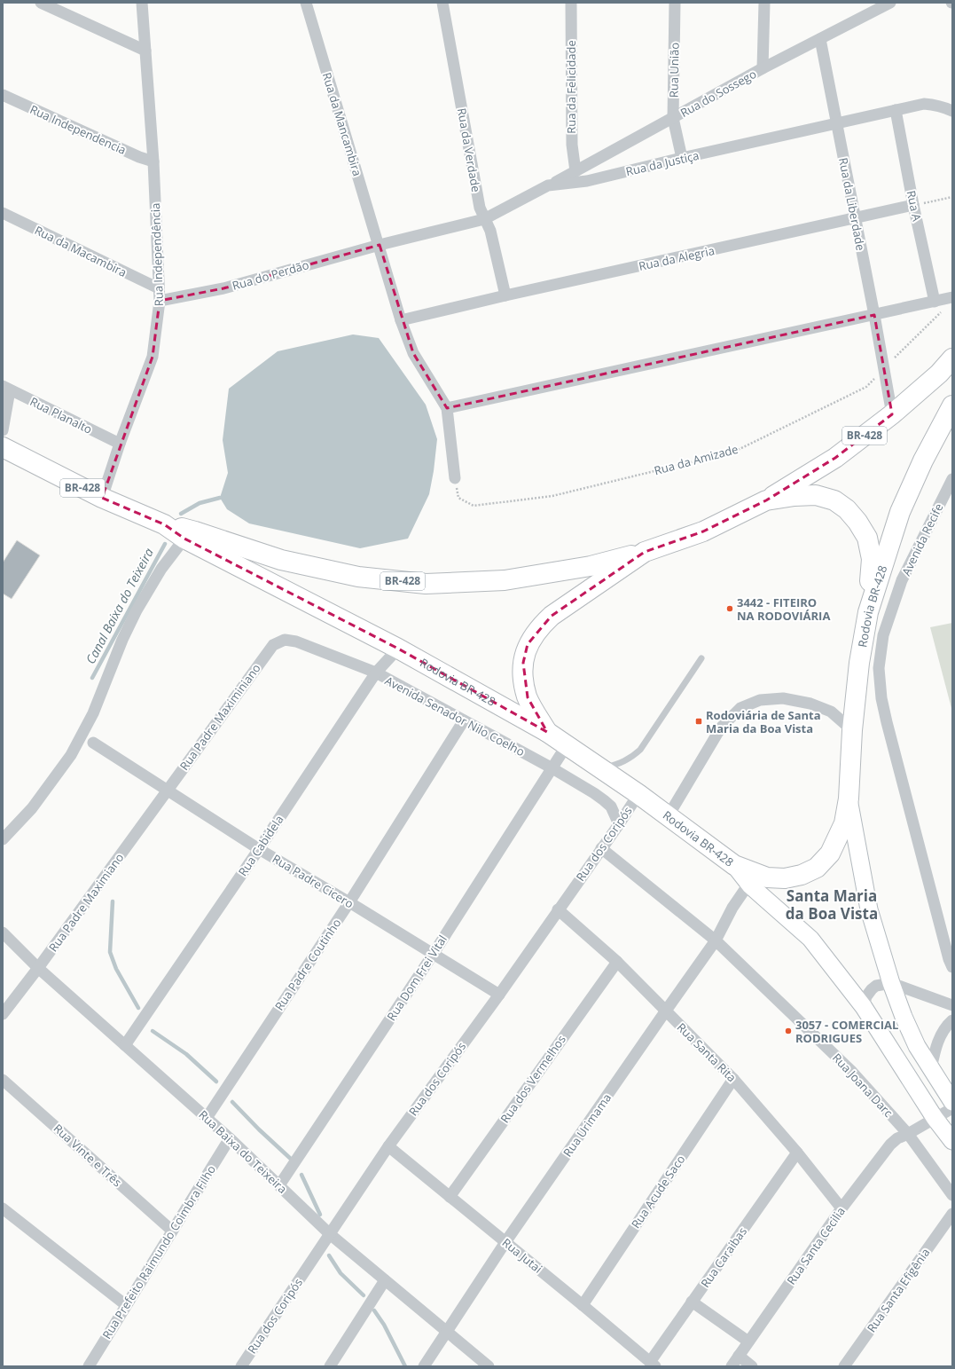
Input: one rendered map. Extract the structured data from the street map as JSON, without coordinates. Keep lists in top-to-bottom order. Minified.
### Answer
{"streets":{"highway":["BR-428","Rodovia BR-428"],"street":["Rua União","Rua da Felicidade","Rua do Sossego","Rua da Mancambira","Rua Independencia","Rua da Verdade","Rua da Justiça","Rua da Liberdade","Rua A","Rua da Macambira","Rua Independência","Rua da Alegria","Rua do Perdão","Rua Planalto","Avenida Recife","Avenida Senador Nilo Coelho","Rua Padre Maximiniano","Rua dos Coripós","Rua Cabidela","Rua Padre Cicero","Rua Padre Maximiano","Rua Padre Coutinho","Rua Dom Frei Vital","Rua Santa Rita","Rua dos Vermelhos","Rua Joana Darc","Rua Urimama","Rua Baixa do Teixeira","Rua Vinte e Três","Rua Acude Saco","Rua Santa Cecilia","Rua Prefeito Raimundo Coimbra Filho","Rua Jutai","Rua Caraibas","Rua Santa Efigênia"],"path":["Rua da Amizade"]},"crossings":[["Rua União","Rua do Sossego"],["Rua União","Rua da Justiça"],["Rua da Felicidade","Rua do Sossego"],["Rua do Sossego","Rua da Justiça"],["Rua do Sossego","Rua da Liberdade"],["Rua da Mancambira","Rua da Justiça"],["Rua da Mancambira","Rua da Alegria"],["Rua da Mancambira","Rua do Perdão"],["Rua Independencia","Rua Independência"],["Rua da Verdade","Rua da Justiça"],["Rua da Verdade","Rua da Alegria"],["Rua da Justiça","Rua da Liberdade"],["Rua da Justiça","Rua A"],["Rua da Justiça","Rua do Perdão"],["Rua da Liberdade","Rua da Alegria"],["Rua da Liberdade","BR-428"],["Rua da Liberdade","Rua da Amizade"],["Rua A","Rua da Alegria"],["Rua da Macambira","Rua Independência"],["Rua Independência","Rua do Perdão"],["Rua Independência","Rua Planalto"],["Rua Independência","Rodovia BR-428"],["BR-428","Rodovia BR-428"],["Rodovia BR-428","Rua dos Coripós"],["Rodovia BR-428","Rua Cabidela"],["Rodovia BR-428","Rua Dom Frei Vital"],["Avenida Senador Nilo Coelho","Rua Padre Maximiniano"],["Avenida Senador Nilo Coelho","Rua dos Coripós"],["Avenida Senador Nilo Coelho","Rua Cabidela"],["Avenida Senador Nilo Coelho","Rua Padre Coutinho"],["Avenida Senador Nilo Coelho","Rua Dom Frei Vital"],["Rua Padre Maximiniano","Rua Padre Cicero"],["Rua Padre Maximiniano","Rua Padre Maximiano"],["Rua dos Coripós","Rua Padre Cicero"],["Rua dos Coripós","Rua Santa Rita"],["Rua dos Coripós","Rua Baixa do Teixeira"],["Rua dos Coripós","Rua Jutai"],["Rua Cabidela","Rua Padre Cicero"],["Rua Cabidela","Rua Baixa do Teixeira"],["Rua Padre Cicero","Rua Padre Maximiano"],["Rua Padre Cicero","Rua Padre Coutinho"],["Rua Padre Cicero","Rua Dom Frei Vital"],["Rua Padre Maximiano","Rua Baixa do Teixeira"],["Rua Padre Coutinho","Rua Baixa do Teixeira"],["Rua Dom Frei Vital","Rua Baixa do Teixeira"],["Rua Santa Rita","Rua dos Vermelhos"],["Rua Santa Rita","Rua Urimama"],["Rua Santa Rita","Rua Acude Saco"],["Rua Santa Rita","Rua Santa Cecilia"],["Rua Santa Rita","Rua Caraibas"],["Rua dos Vermelhos","Rua Jutai"],["Rua Joana Darc","Rua Urimama"],["Rua Joana Darc","Rua Santa Cecilia"],["Rua Urimama","Rua Baixa do Teixeira"],["Rua Urimama","Rua Jutai"],["Rua Baixa do Teixeira","Rua Prefeito Raimundo Coimbra Filho"],["Rua Vinte e Três","Rua Prefeito Raimundo Coimbra Filho"],["Rua Acude Saco","Rua Jutai"],["Rua Jutai","Rua Caraibas"]],"districts":["Santa Maria da Boa Vista"],"water":["Canal Baixa do Teixeira"],"places":{"other":["3442 - FITEIRO NA RODOVIÁRIA","3057 - COMERCIAL RODRIGUES"],"transit":["Rodoviária de Santa Maria da Boa Vista"]}}
